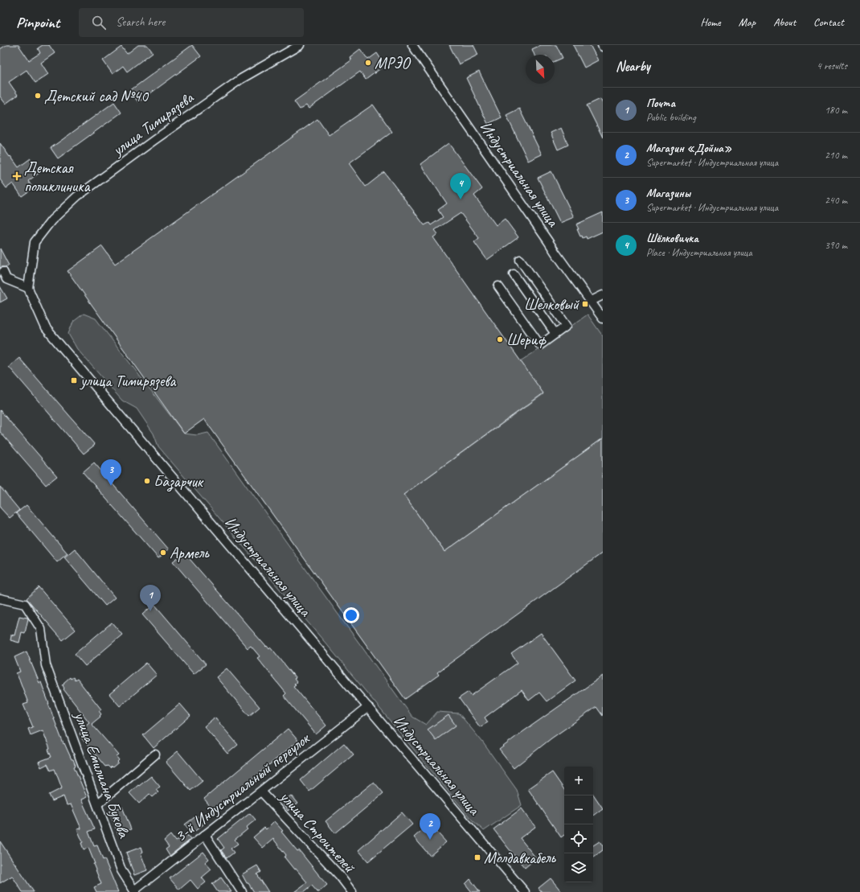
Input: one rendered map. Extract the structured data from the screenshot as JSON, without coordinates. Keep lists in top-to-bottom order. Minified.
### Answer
{"streets":{"street":["улица Тимирязева","Индустриальная улица","улица Емилиана Букова","3-й Индустриальный переулок","улица Строителей"]},"crossings":[["улица Тимирязева","Индустриальная улица"],["Индустриальная улица","3-й Индустриальный переулок"],["улица Емилиана Букова","3-й Индустриальный переулок"],["3-й Индустриальный переулок","улица Строителей"]],"places":{"other":["МРЭО","Детский сад №40","Шериф","Базарчик","Армель"],"health":["Детская поликлиника"],"transit":["Шелковый","улица Тимирязева","Молдавкабель"]},"north":"bottom right","page":{"header":"Pinpoint","search":"Search here","nav":["Home","Map","About","Contact"],"heading":["Nearby","4 results"],"list":[{"mark":"1","name":"Почта","note":"Public building","value":"180 m"},{"mark":"2","name":"Магазин «Дойна»","note":"Supermarket · Индустриальная улица","value":"210 m"},{"mark":"3","name":"Магазины","note":"Supermarket · Индустриальная улица","value":"240 m"},{"mark":"4","name":"Шёлковичка","note":"Place · Индустриальная улица","value":"390 m"}],"pins":["4","3","1","2"],"map_buttons":["+","−"]}}
